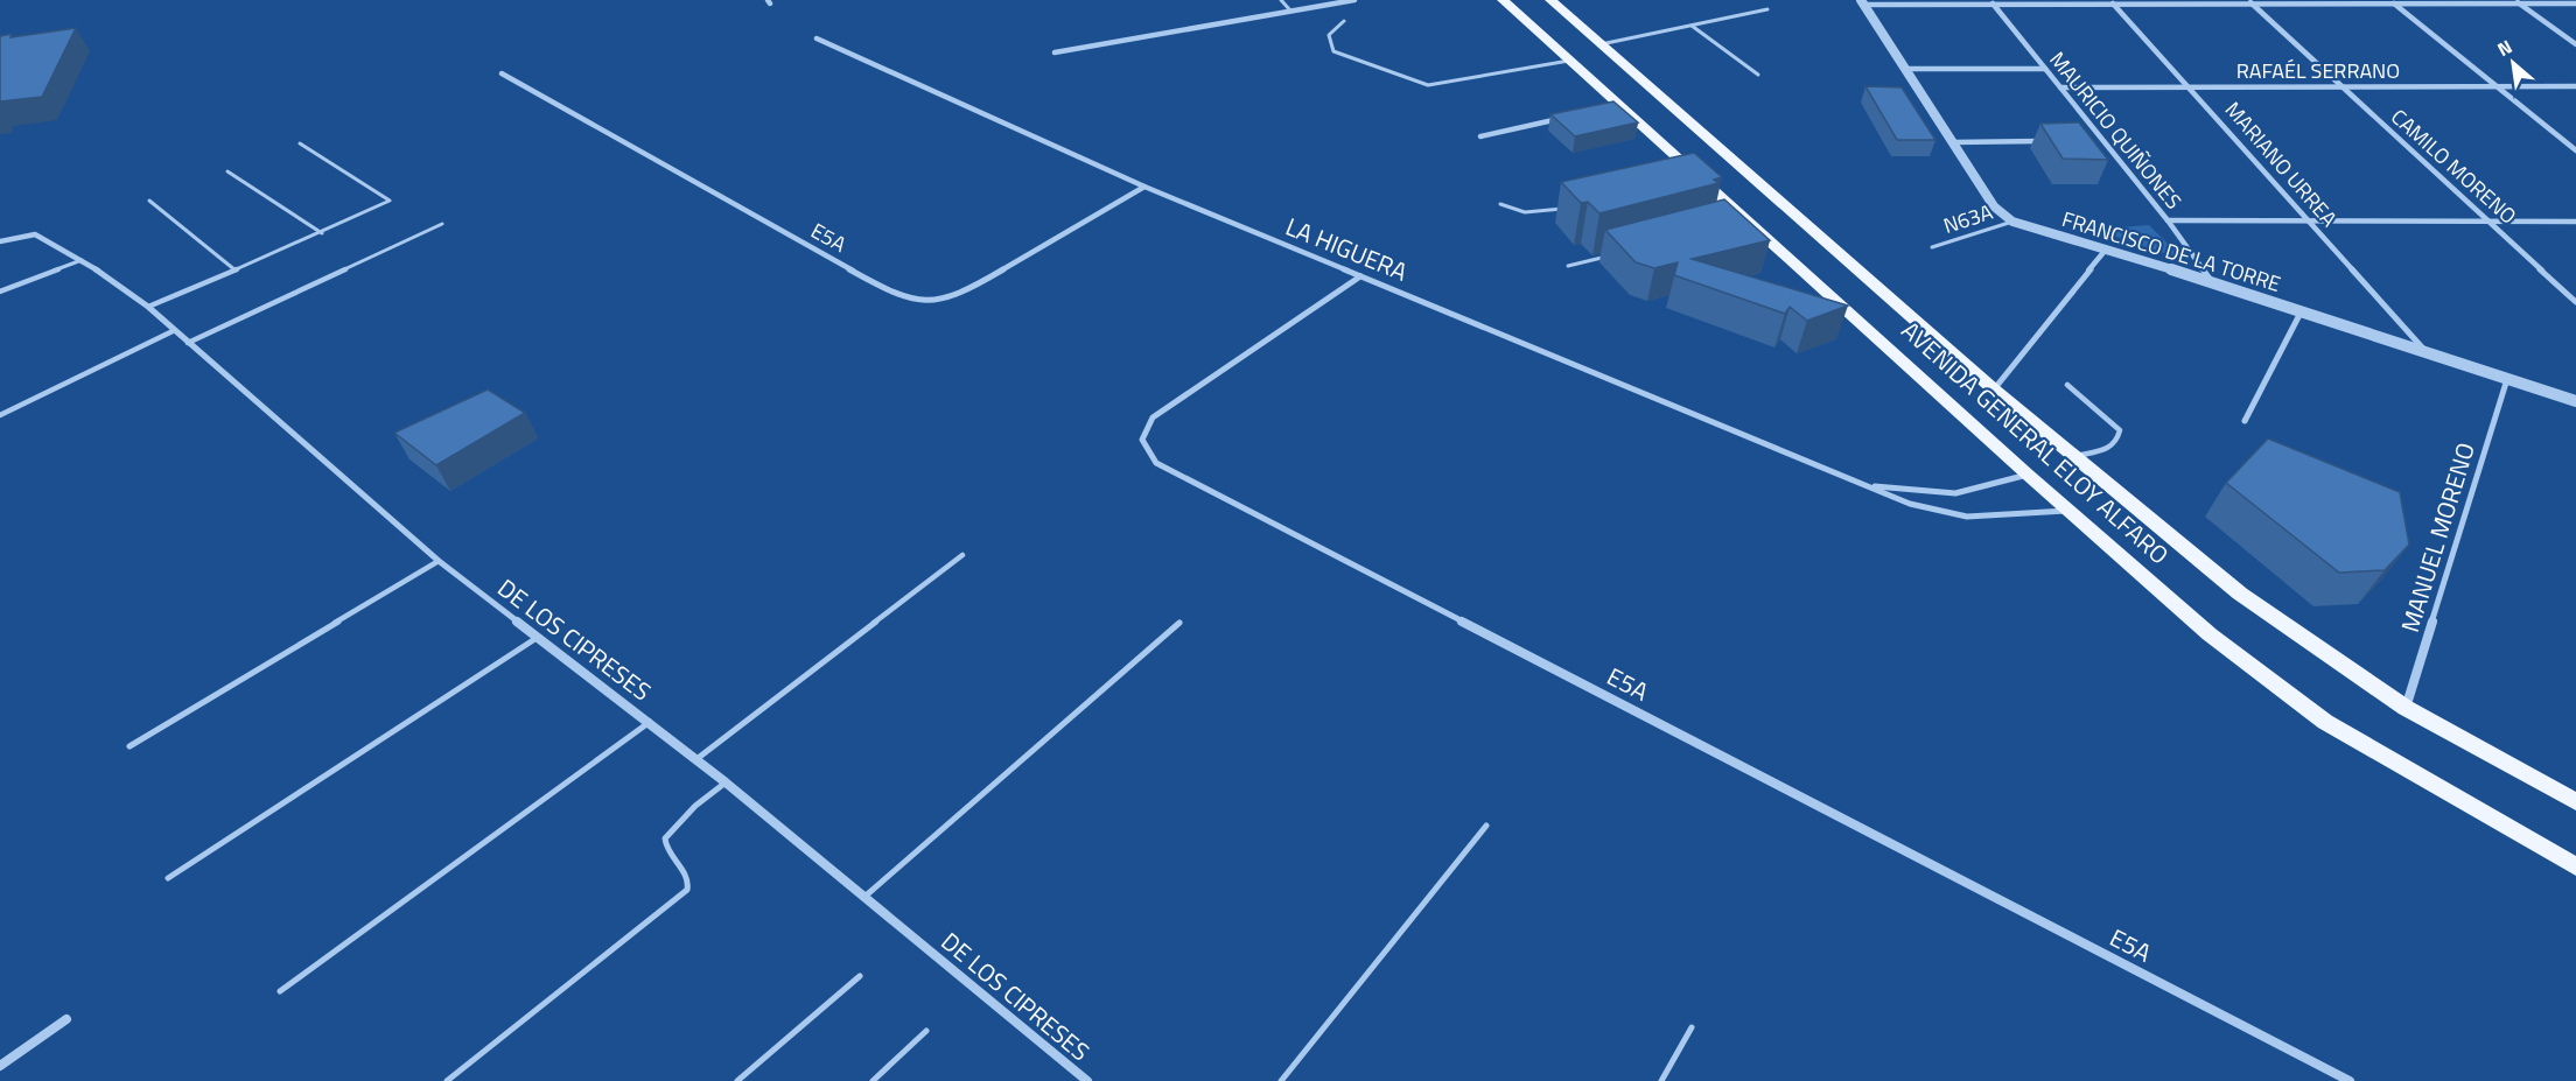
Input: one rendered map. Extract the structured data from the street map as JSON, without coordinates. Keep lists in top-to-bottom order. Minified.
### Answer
{"streets":{"main road":["AVENIDA GENERAL ELOY ALFARO"],"street":["RAFAÉL SERRANO","MAURICIO QUIÑONES","MARIANO URREA","CAMILO MORENO","E5A","LA HIGUERA","FRANCISCO DE LA TORRE","MANUEL MORENO","DE LOS CIPRESES"],"lane":["N63A"]},"crossings":[["RAFAÉL SERRANO","MAURICIO QUIÑONES"],["RAFAÉL SERRANO","MARIANO URREA"],["RAFAÉL SERRANO","CAMILO MORENO"],["MAURICIO QUIÑONES","FRANCISCO DE LA TORRE"],["MARIANO URREA","FRANCISCO DE LA TORRE"],["N63A","FRANCISCO DE LA TORRE"],["E5A","LA HIGUERA"],["LA HIGUERA","AVENIDA GENERAL ELOY ALFARO"],["FRANCISCO DE LA TORRE","MANUEL MORENO"],["AVENIDA GENERAL ELOY ALFARO","MANUEL MORENO"]],"north":"top left"}
